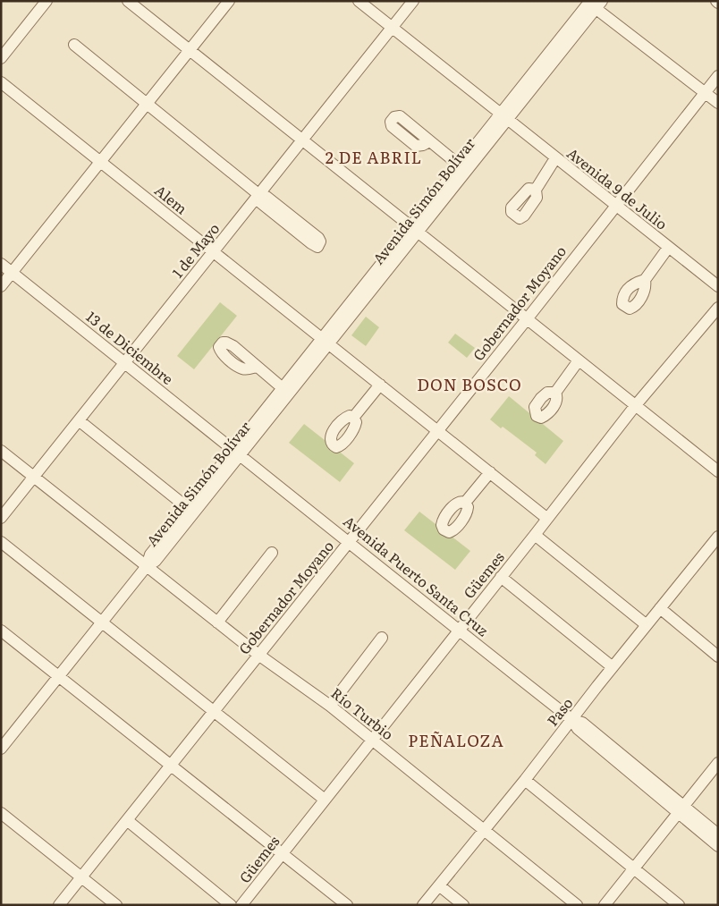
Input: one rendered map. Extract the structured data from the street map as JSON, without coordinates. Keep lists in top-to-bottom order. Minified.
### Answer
{"streets":{"street":["Avenida 9 de Julio","Alem","Avenida Simón Bolívar","1 de Mayo","Gobernador Moyano","13 de Diciembre","Güemes","Avenida Puerto Santa Cruz","Paso","Río Turbio"]},"crossings":[["Avenida 9 de Julio","Avenida Simón Bolívar"],["Avenida 9 de Julio","1 de Mayo"],["Avenida 9 de Julio","Gobernador Moyano"],["Alem","Avenida Simón Bolívar"],["Alem","1 de Mayo"],["Alem","Gobernador Moyano"],["Alem","Güemes"],["Avenida Simón Bolívar","13 de Diciembre"],["Avenida Simón Bolívar","Avenida Puerto Santa Cruz"],["Avenida Simón Bolívar","Río Turbio"],["1 de Mayo","13 de Diciembre"],["1 de Mayo","Río Turbio"],["Gobernador Moyano","Avenida Puerto Santa Cruz"],["Gobernador Moyano","Río Turbio"],["13 de Diciembre","Avenida Puerto Santa Cruz"],["Güemes","Avenida Puerto Santa Cruz"],["Güemes","Río Turbio"],["Avenida Puerto Santa Cruz","Paso"],["Paso","Río Turbio"]],"districts":["2 DE ABRIL","DON BOSCO","PEÑALOZA"]}
